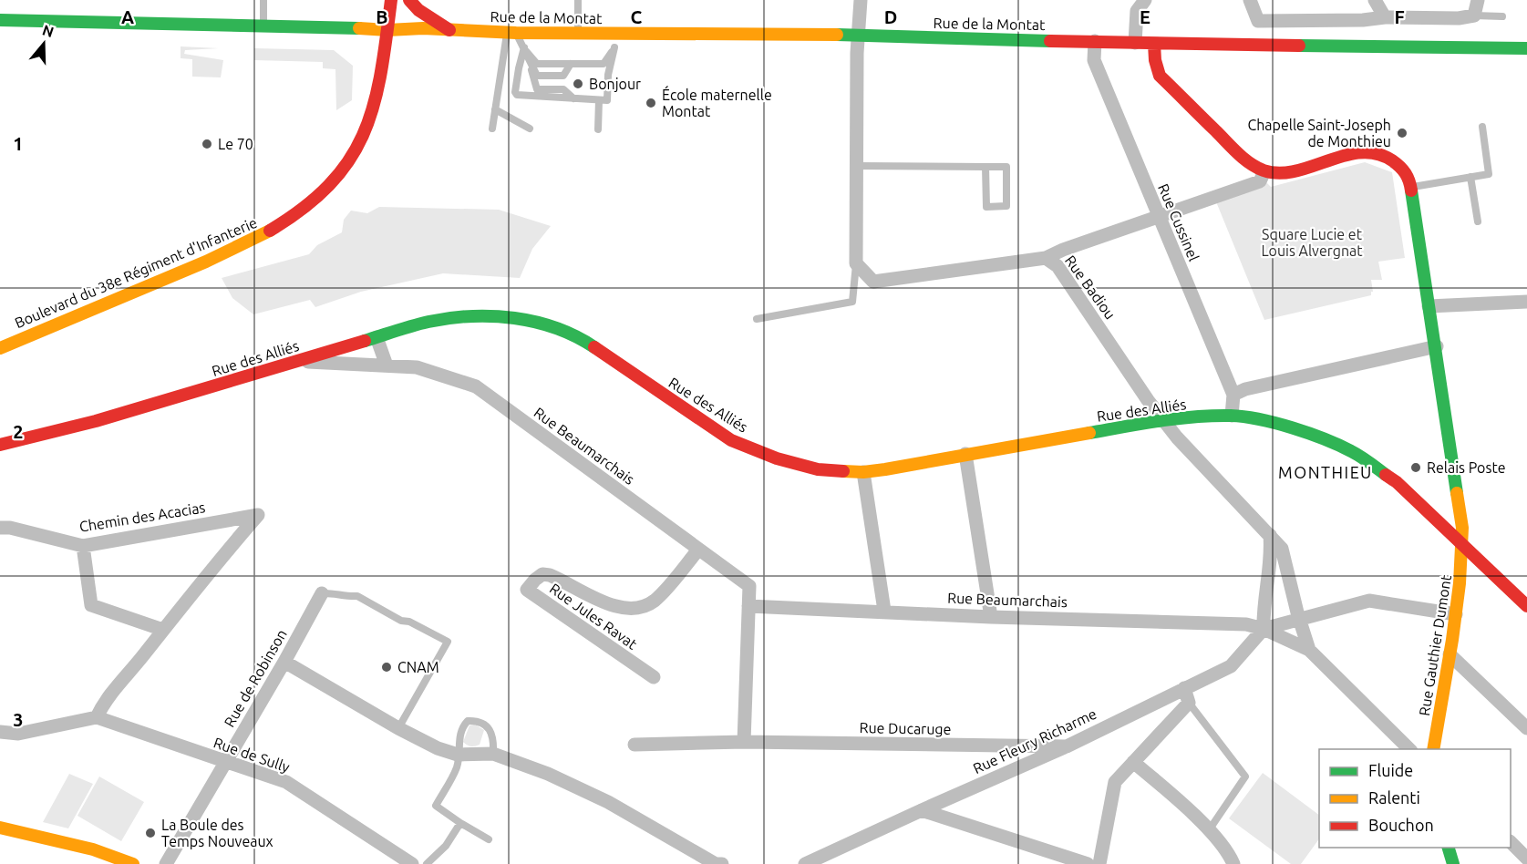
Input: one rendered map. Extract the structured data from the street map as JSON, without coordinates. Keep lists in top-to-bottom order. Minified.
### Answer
{"streets":{"street":["Rue de la Montat","Rue Cussinel","Boulevard du 38e Régiment d'Infanterie","Rue Badiou","Rue des Alliés","Rue Beaumarchais","Chemin des Acacias","Rue Jules Ravat","Rue Gauthier Dumont","Rue de Robinson","Rue Ducaruge","Rue Fleury Richarme","Rue de Sully"]},"crossings":[["Rue de la Montat","Rue Cussinel"],["Rue de la Montat","Boulevard du 38e Régiment d'Infanterie"],["Rue Cussinel","Rue des Alliés"],["Rue Badiou","Rue des Alliés"],["Rue des Alliés","Rue Beaumarchais"],["Rue des Alliés","Rue Gauthier Dumont"],["Rue Beaumarchais","Rue Jules Ravat"],["Rue Beaumarchais","Rue Fleury Richarme"],["Rue de Robinson","Rue de Sully"],["Rue Ducaruge","Rue Fleury Richarme"]],"districts":["MONTHIEU"],"parks":["Square Lucie et Louis Alvergnat"],"places":["Bonjour","École maternelle Montat","Chapelle Saint-Joseph de Monthieu","Le 70","Relais Poste","CNAM","La Boule des Temps Nouveaux"],"legend":["Fluide","Ralenti","Bouchon"],"north":"top","grid":{"columns":["A","B","C","D","E","F"],"rows":["1","2","3"]}}
